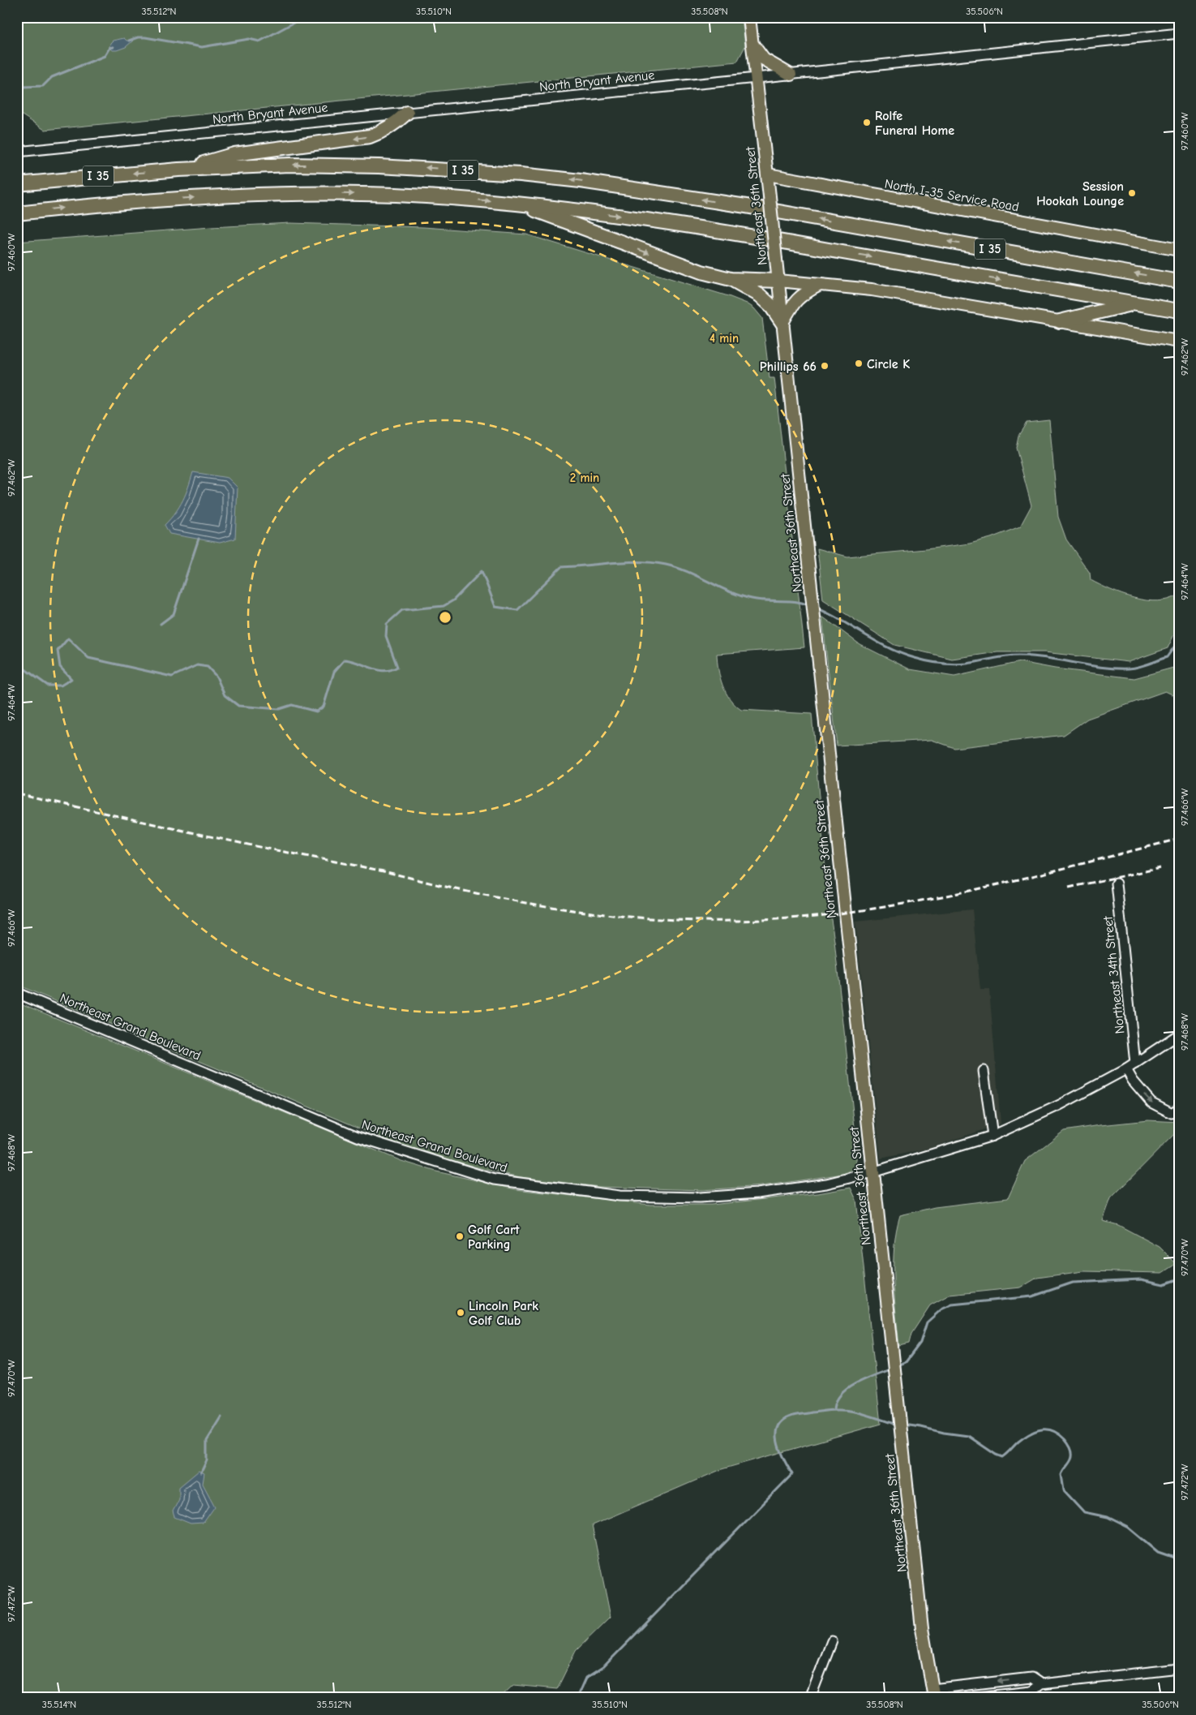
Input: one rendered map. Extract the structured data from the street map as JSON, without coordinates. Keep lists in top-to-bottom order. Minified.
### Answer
{"streets":{"highway":["I 35"],"main road":["North I-35 Service Road","Northeast 36th Street"],"street":["North Bryant Avenue","Northeast 34th Street","Northeast Grand Boulevard"]},"crossings":[["North Bryant Avenue","Northeast 36th Street"],["North I-35 Service Road","Northeast 36th Street"],["Northeast 36th Street","Northeast Grand Boulevard"],["Northeast 34th Street","Northeast Grand Boulevard"]],"places":["Rolfe Funeral Home","Session Hookah Lounge","Circle K","Phillips 66","Golf Cart Parking","Lincoln Park Golf Club"],"coordinates":["35.512°N","35.510°N","35.508°N","35.506°N","97.460°W","97.462°W","97.464°W","97.466°W","97.468°W","97.470°W","97.472°W","35.514°N"],"rings":["4 min","2 min"]}
